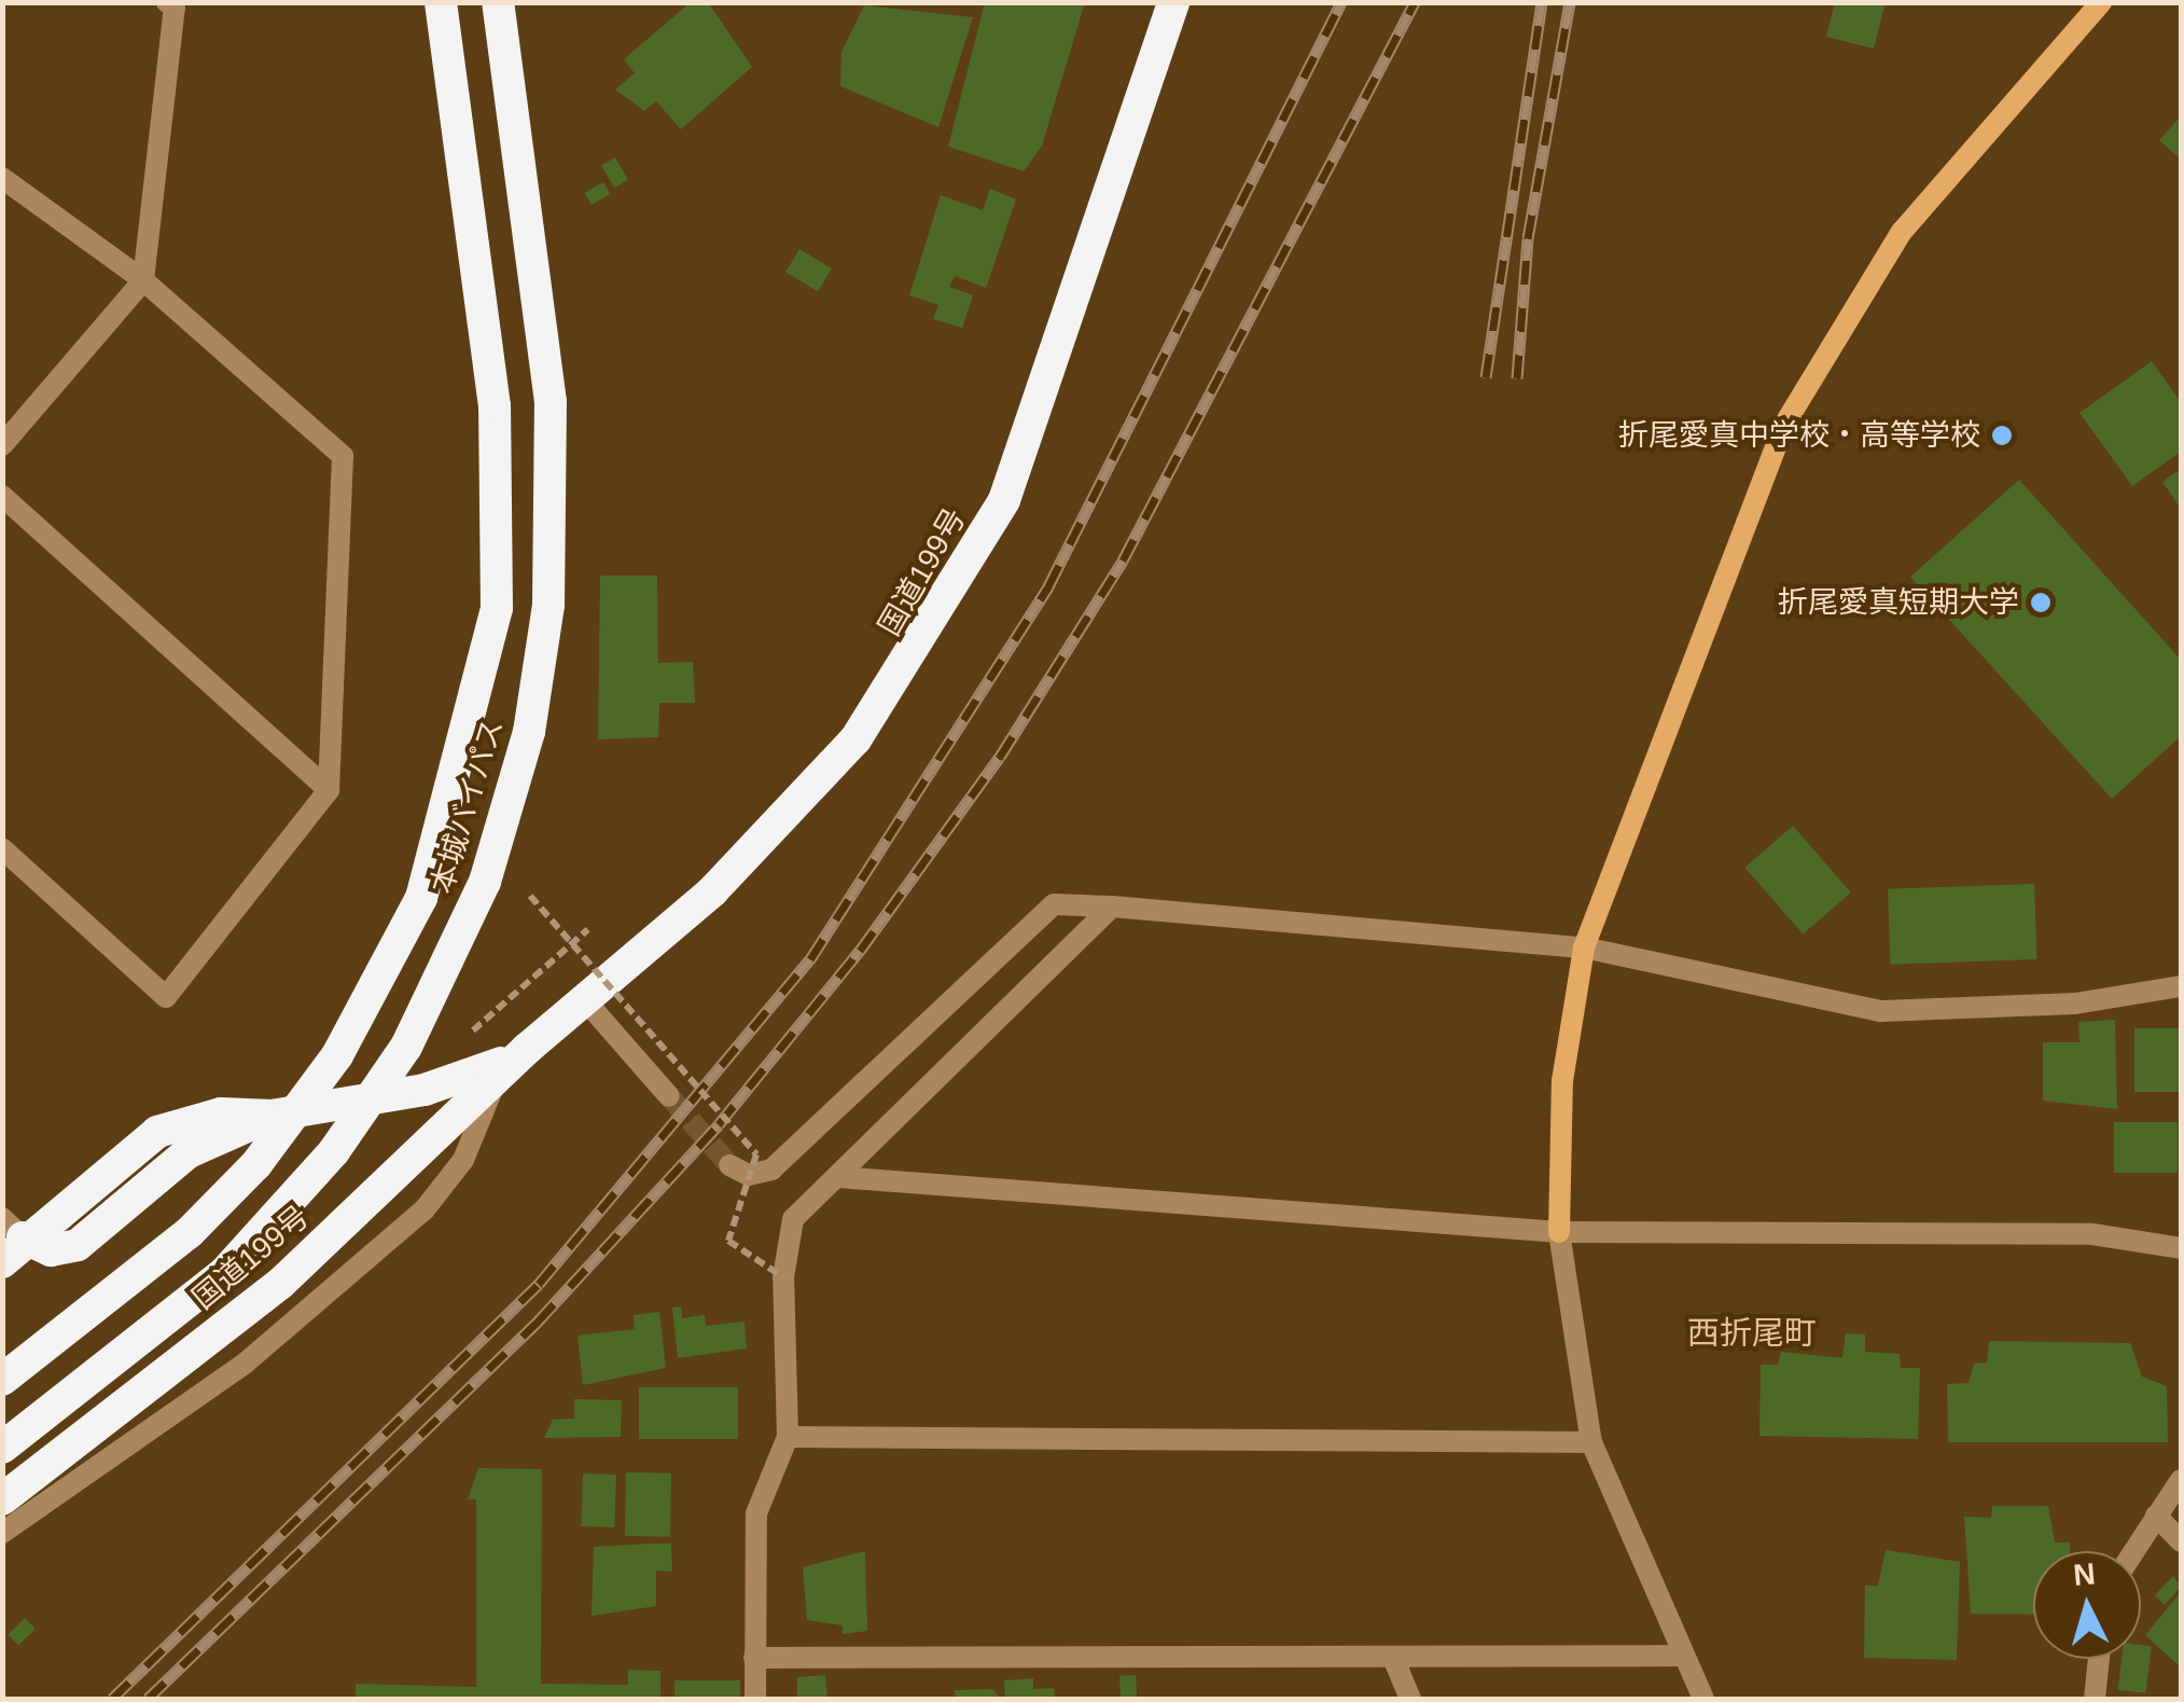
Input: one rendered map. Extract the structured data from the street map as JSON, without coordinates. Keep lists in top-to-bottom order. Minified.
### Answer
{"streets":{"highway":["国道199号","本城バイパス"]},"districts":["西折尾町"],"places":["折尾愛真中学校・高等学校","折尾愛真短期大学"],"north":"top"}
